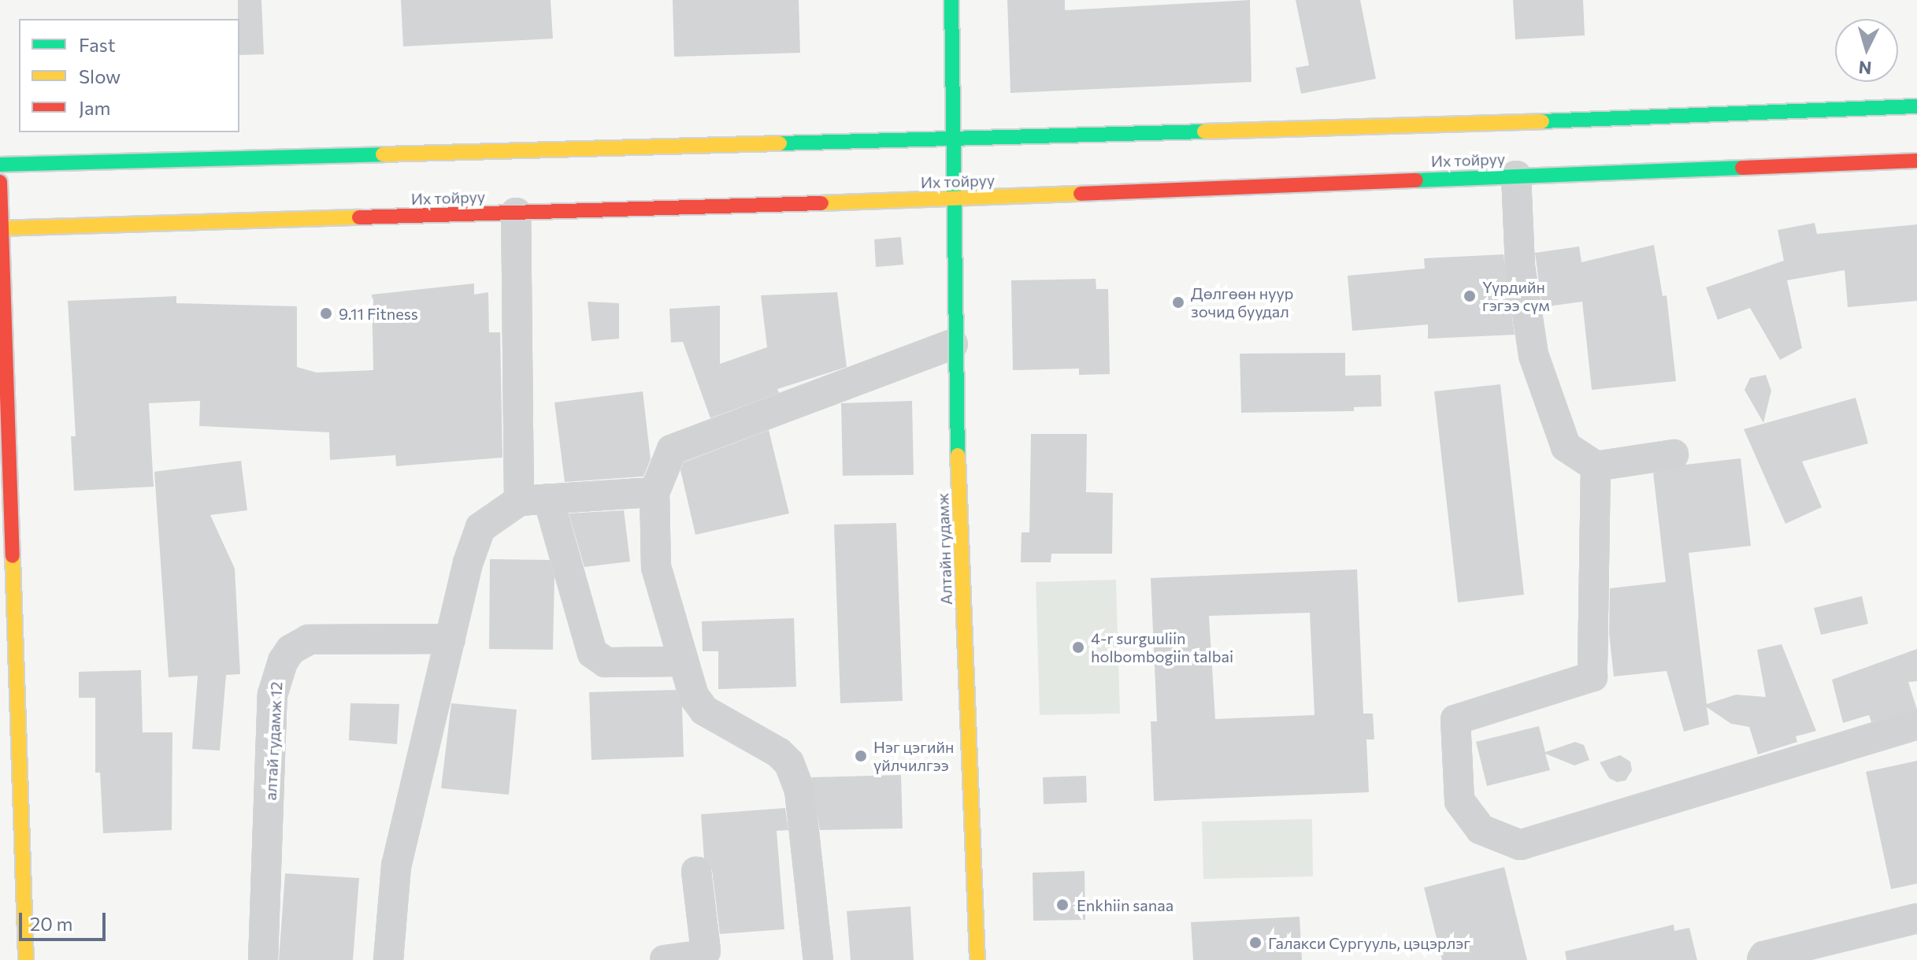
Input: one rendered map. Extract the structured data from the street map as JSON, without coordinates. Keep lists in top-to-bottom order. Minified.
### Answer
{"streets":{"main road":["Их тойруу","Алтайн гудамж"],"street":["алтай гудамж 12"]},"crossings":[["Их тойруу","Алтайн гудамж"]],"places":["Үүрдийн гэгээ сүм","Дөлгөөн нуур зочид буудал","9.11 Fitness","4-r surguuliin holbombogiin talbai","Нэг цэгийн үйлчилгээ","Enkhiin sanaa","Галакси Сургууль, цэцэрлэг"],"legend":["Fast","Slow","Jam"],"scale_bar":"20 m","north":"bottom"}
